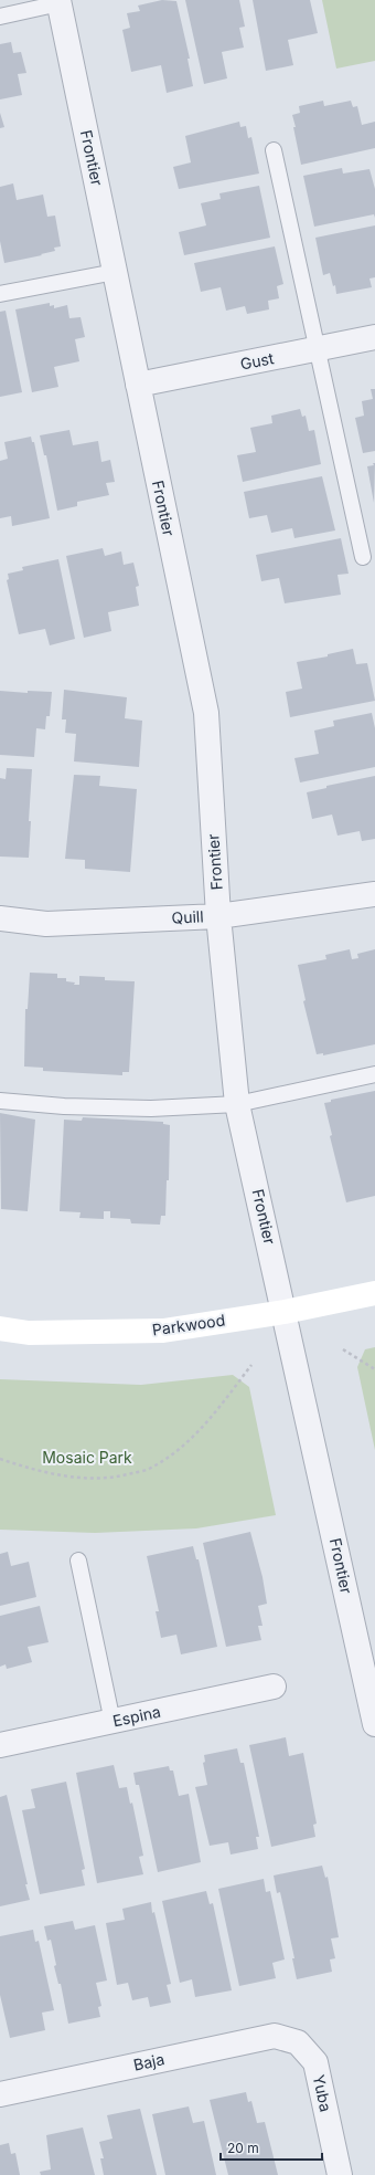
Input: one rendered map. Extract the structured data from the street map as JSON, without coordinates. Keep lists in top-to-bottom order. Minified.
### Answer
{"streets":{"street":["Frontier","Gust","Quill","Parkwood","Espina","Baja","Yuba"]},"crossings":[["Frontier","Gust"],["Frontier","Quill"],["Frontier","Parkwood"],["Baja","Yuba"]],"parks":["Mosaic Park"],"scale_bar":"20 m"}
